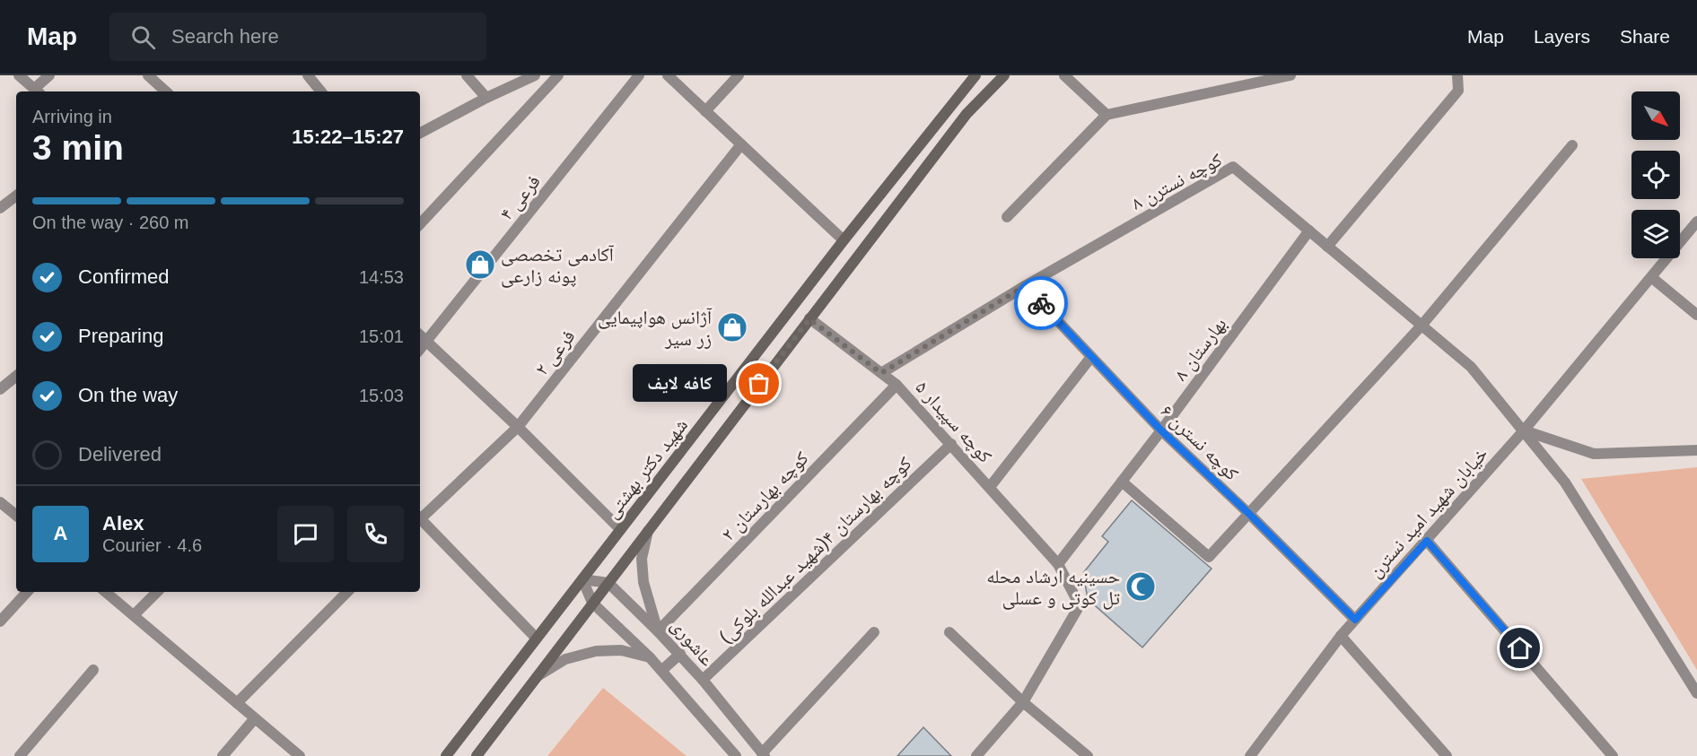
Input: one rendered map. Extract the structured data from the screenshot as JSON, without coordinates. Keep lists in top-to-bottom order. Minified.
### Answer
{"streets":{"main road":["شهید دکتر بهشتی"],"street":["کوچه نسترن ۸","فرعی ۴","بهارستان ۸","فرعی ۲","کوچه سپیدار ۵","کوچه نسترن ۶","کوچه بهارستان ۲","خیابان شهید امید نسترن","کوچه بهارستان ۴(شهید عبدالله بلوکی)","عاشوری"]},"crossings":[["کوچه نسترن ۸","بهارستان ۸"],["کوچه نسترن ۸","کوچه سپیدار ۵"],["کوچه نسترن ۸","کوچه نسترن ۶"],["کوچه نسترن ۸","خیابان شهید امید نسترن"],["بهارستان ۸","کوچه سپیدار ۵"],["بهارستان ۸","کوچه نسترن ۶"],["کوچه سپیدار ۵","شهید دکتر بهشتی"],["کوچه سپیدار ۵","کوچه بهارستان ۲"],["کوچه سپیدار ۵","کوچه بهارستان ۴(شهید عبدالله بلوکی)"],["کوچه نسترن ۶","خیابان شهید امید نسترن"],["شهید دکتر بهشتی","عاشوری"],["کوچه بهارستان ۲","عاشوری"],["کوچه بهارستان ۴(شهید عبدالله بلوکی)","عاشوری"]],"places":{"shop":["آکادمی تخصصی پونه زارعی","آژانس هواپیمایی زر سیر"],"other":["کافه لایف"],"mosque":["حسینیه ارشاد محله تل کوتی و عسلی"]},"north":"bottom right","page":{"header":"Map","search":"Search here","nav":["Map","Layers","Share"],"heading":["3 min","Arriving in","15:22–15:27"],"panel":["Alex","Courier · 4.6"],"bar":"On the way · 260 m","list":[["Confirmed","14:53"],["Preparing","15:01"],["On the way","15:03"],"Delivered"],"bubble":"کافه لایف","round":"A"}}
